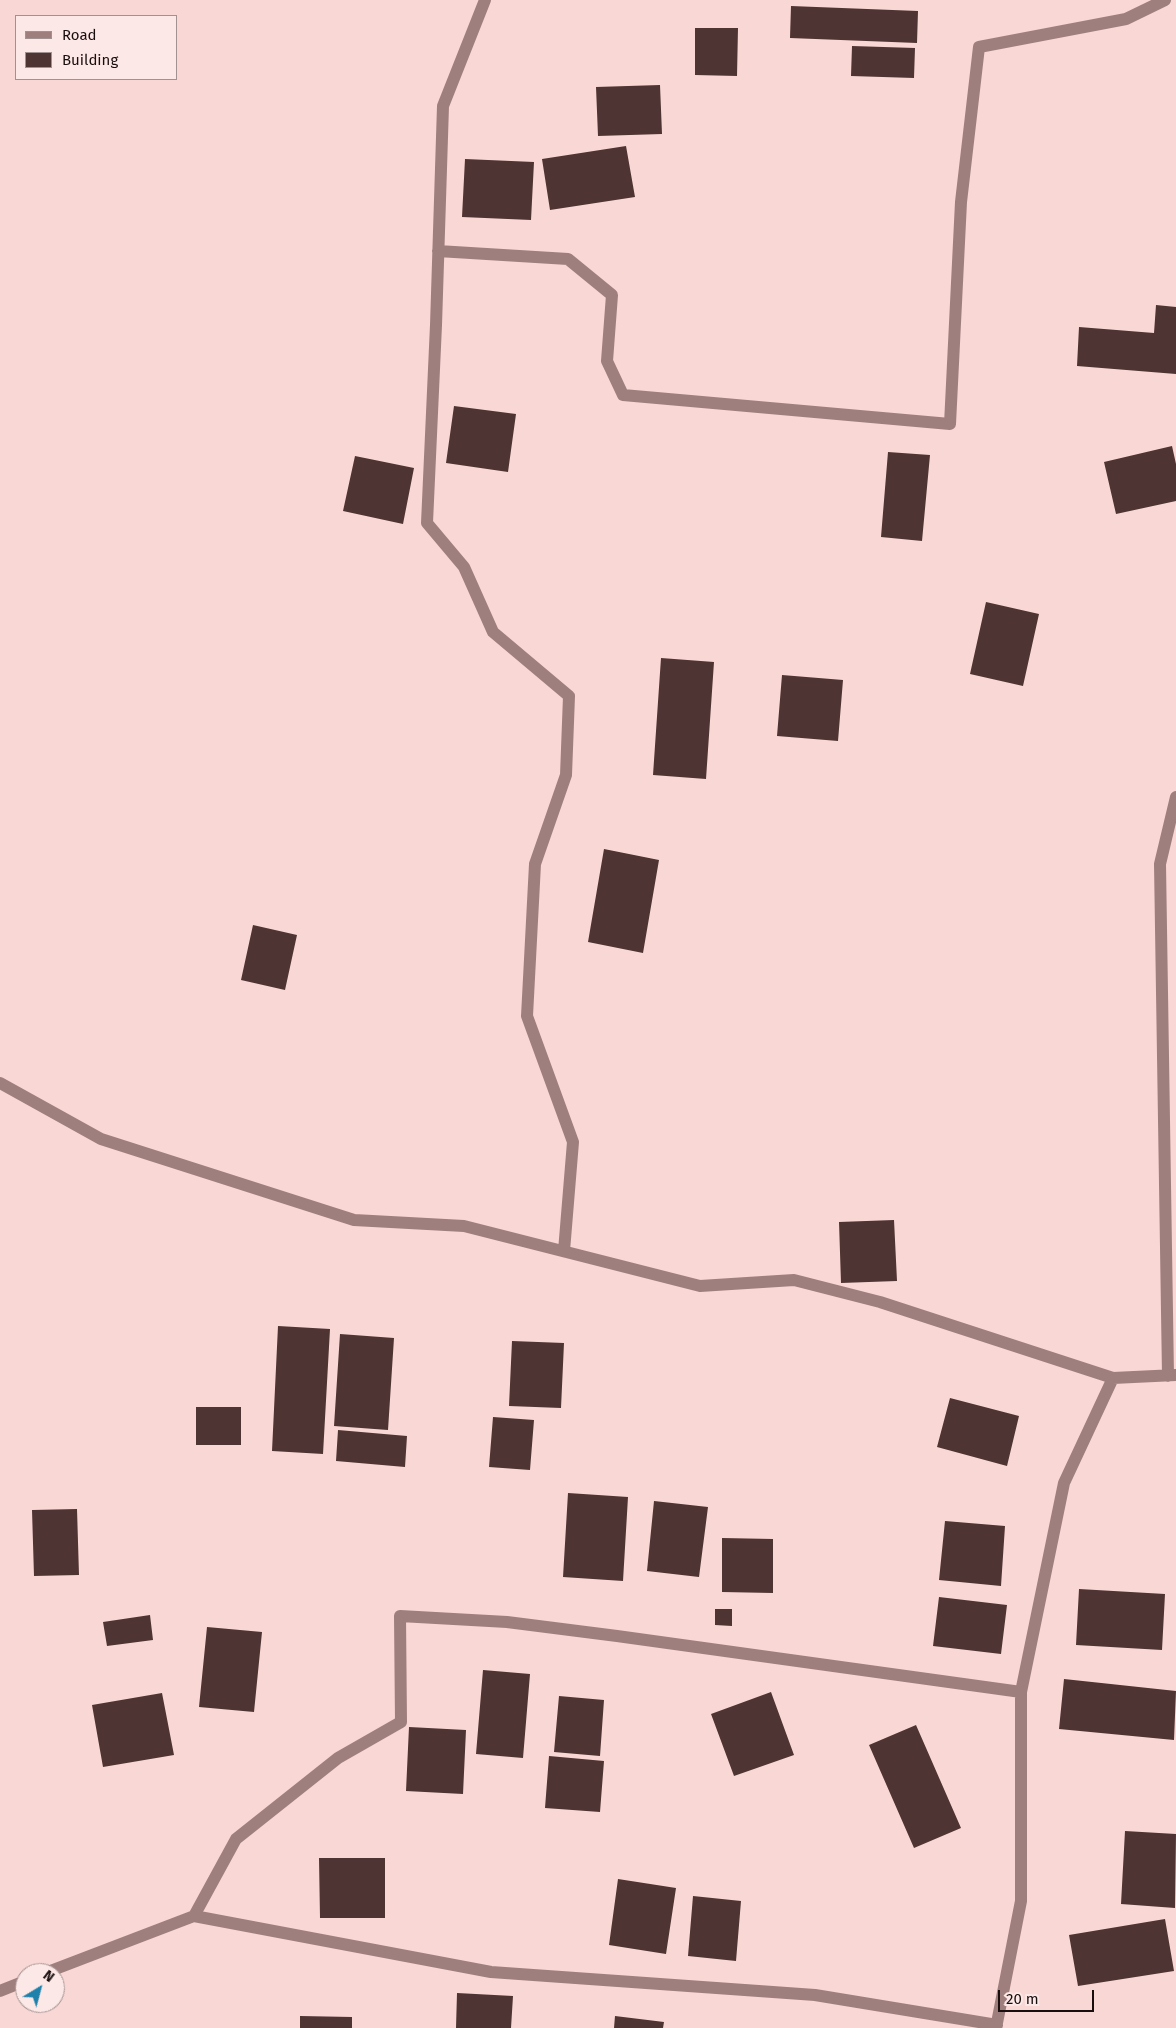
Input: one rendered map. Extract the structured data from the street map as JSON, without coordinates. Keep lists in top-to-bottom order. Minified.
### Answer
{"legend":["Road","Building"],"scale_bar":"20 m","north":"top right"}
